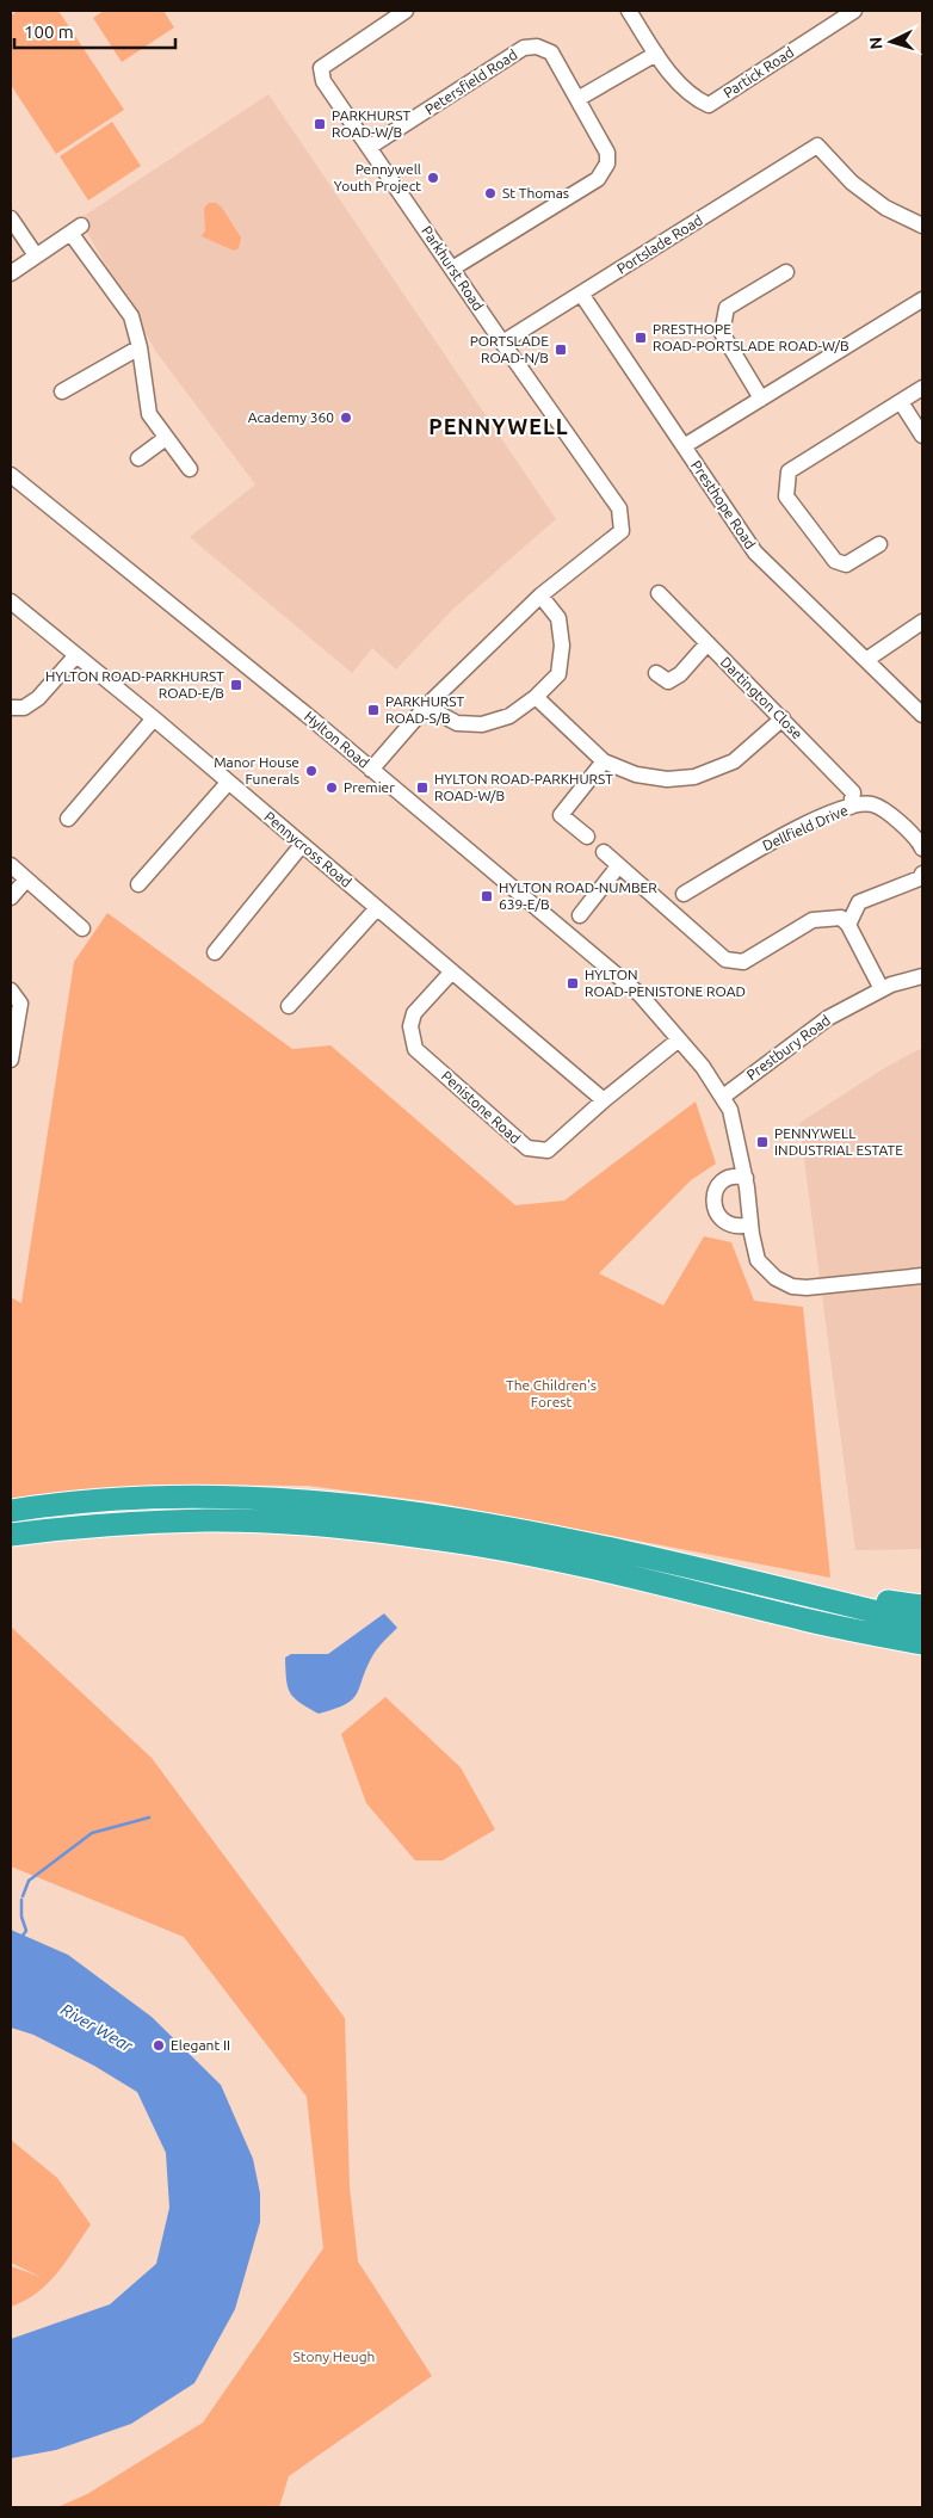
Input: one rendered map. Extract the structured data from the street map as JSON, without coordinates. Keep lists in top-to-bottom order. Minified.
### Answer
{"streets":{"street":["Partick Road","Petersfield Road","Portslade Road","Parkhurst Road","Presthope Road","Dartington Close","Hylton Road","Dellfield Drive","Pennycross Road","Prestbury Road","Penistone Road"]},"crossings":[["Petersfield Road","Parkhurst Road"],["Portslade Road","Parkhurst Road"],["Portslade Road","Presthope Road"],["Dartington Close","Dellfield Drive"],["Hylton Road","Prestbury Road"],["Hylton Road","Penistone Road"],["Pennycross Road","Penistone Road"]],"districts":["PENNYWELL"],"water":["River Wear"],"parks":["The Children's Forest","Stony Heugh"],"places":{"transit":["PARKHURST ROAD-W/B","PRESTHOPE ROAD-PORTSLADE ROAD-W/B","PORTSLADE ROAD-N/B","HYLTON ROAD-PARKHURST ROAD-E/B","PARKHURST ROAD-S/B","HYLTON ROAD-PARKHURST ROAD-W/B","HYLTON ROAD-NUMBER 639-E/B","HYLTON ROAD-PENISTONE ROAD","PENNYWELL INDUSTRIAL ESTATE"],"other":["Pennywell Youth Project","St Thomas","Academy 360","Manor House Funerals","Premier","Elegant II"]},"scale_bar":"100 m","north":"left"}
